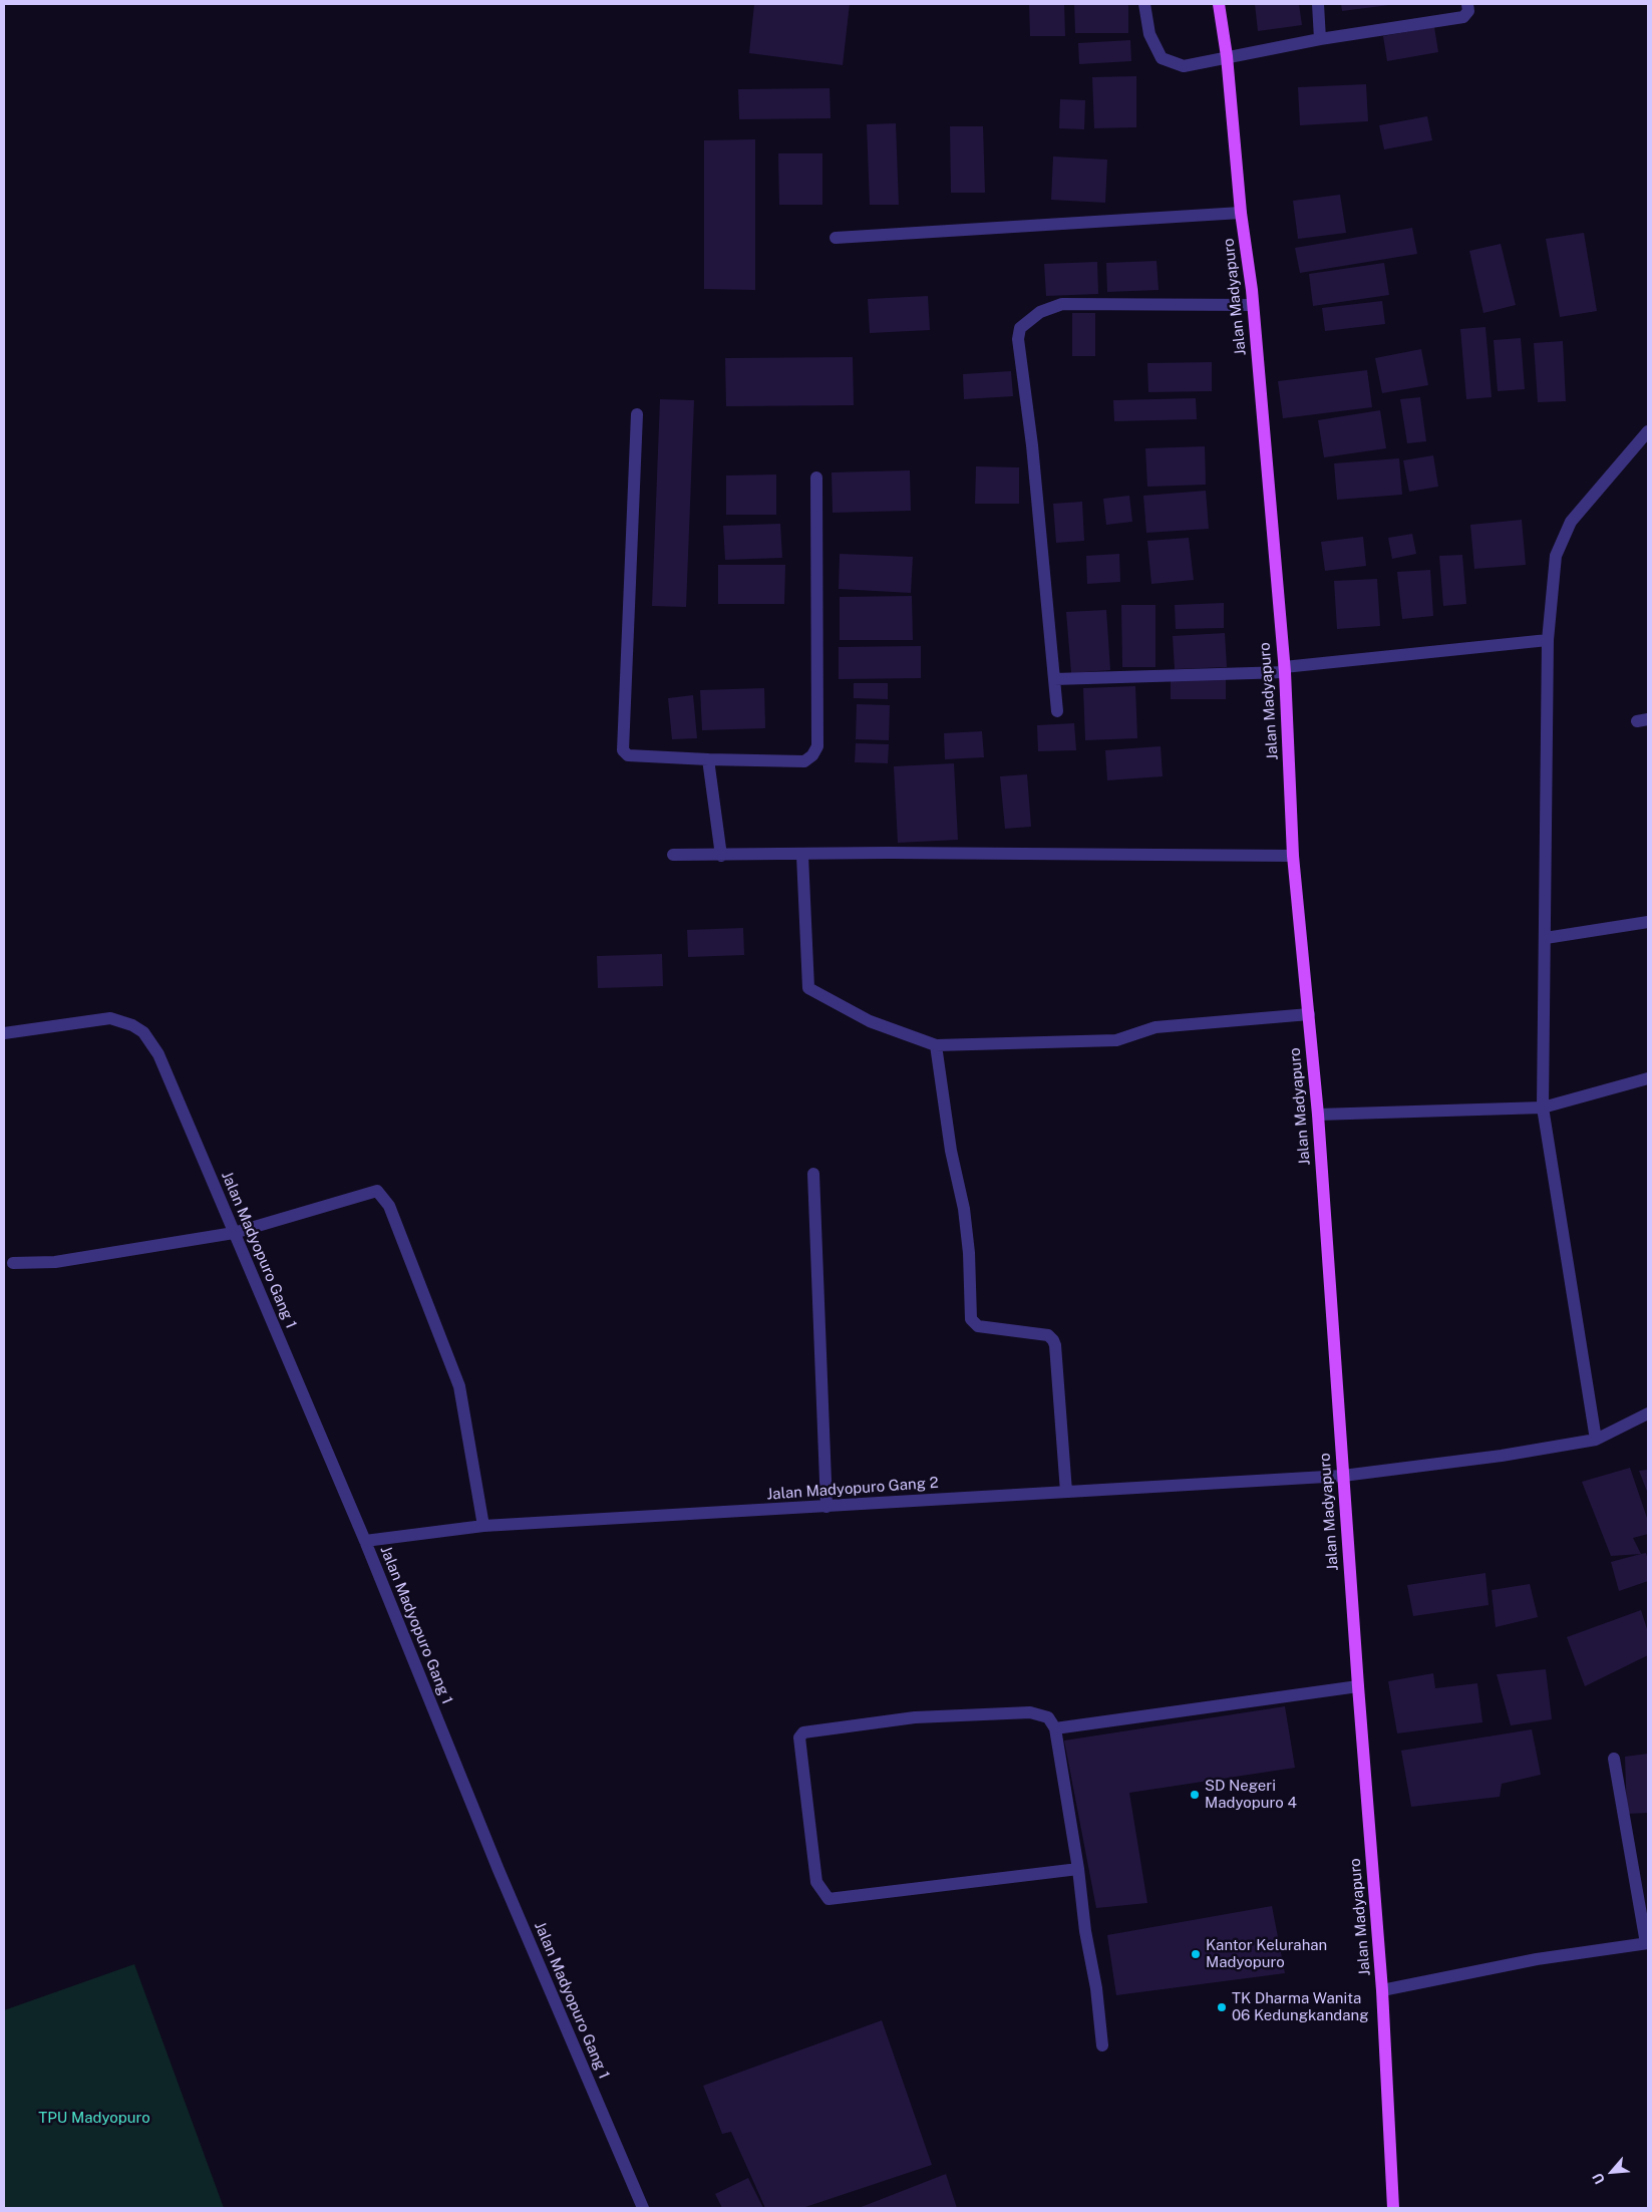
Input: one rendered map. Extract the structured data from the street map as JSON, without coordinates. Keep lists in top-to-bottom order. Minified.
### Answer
{"streets":{"main road":["Jalan Madyapuro"],"street":["Jalan Madyopuro Gang 1","Jalan Madyopuro Gang 2"]},"crossings":[["Jalan Madyapuro","Jalan Madyopuro Gang 2"],["Jalan Madyopuro Gang 1","Jalan Madyopuro Gang 2"]],"parks":["TPU Madyopuro"],"places":["SD Negeri Madyopuro 4","Kantor Kelurahan Madyopuro","TK Dharma Wanita 06 Kedungkandang"],"north":"bottom left"}
